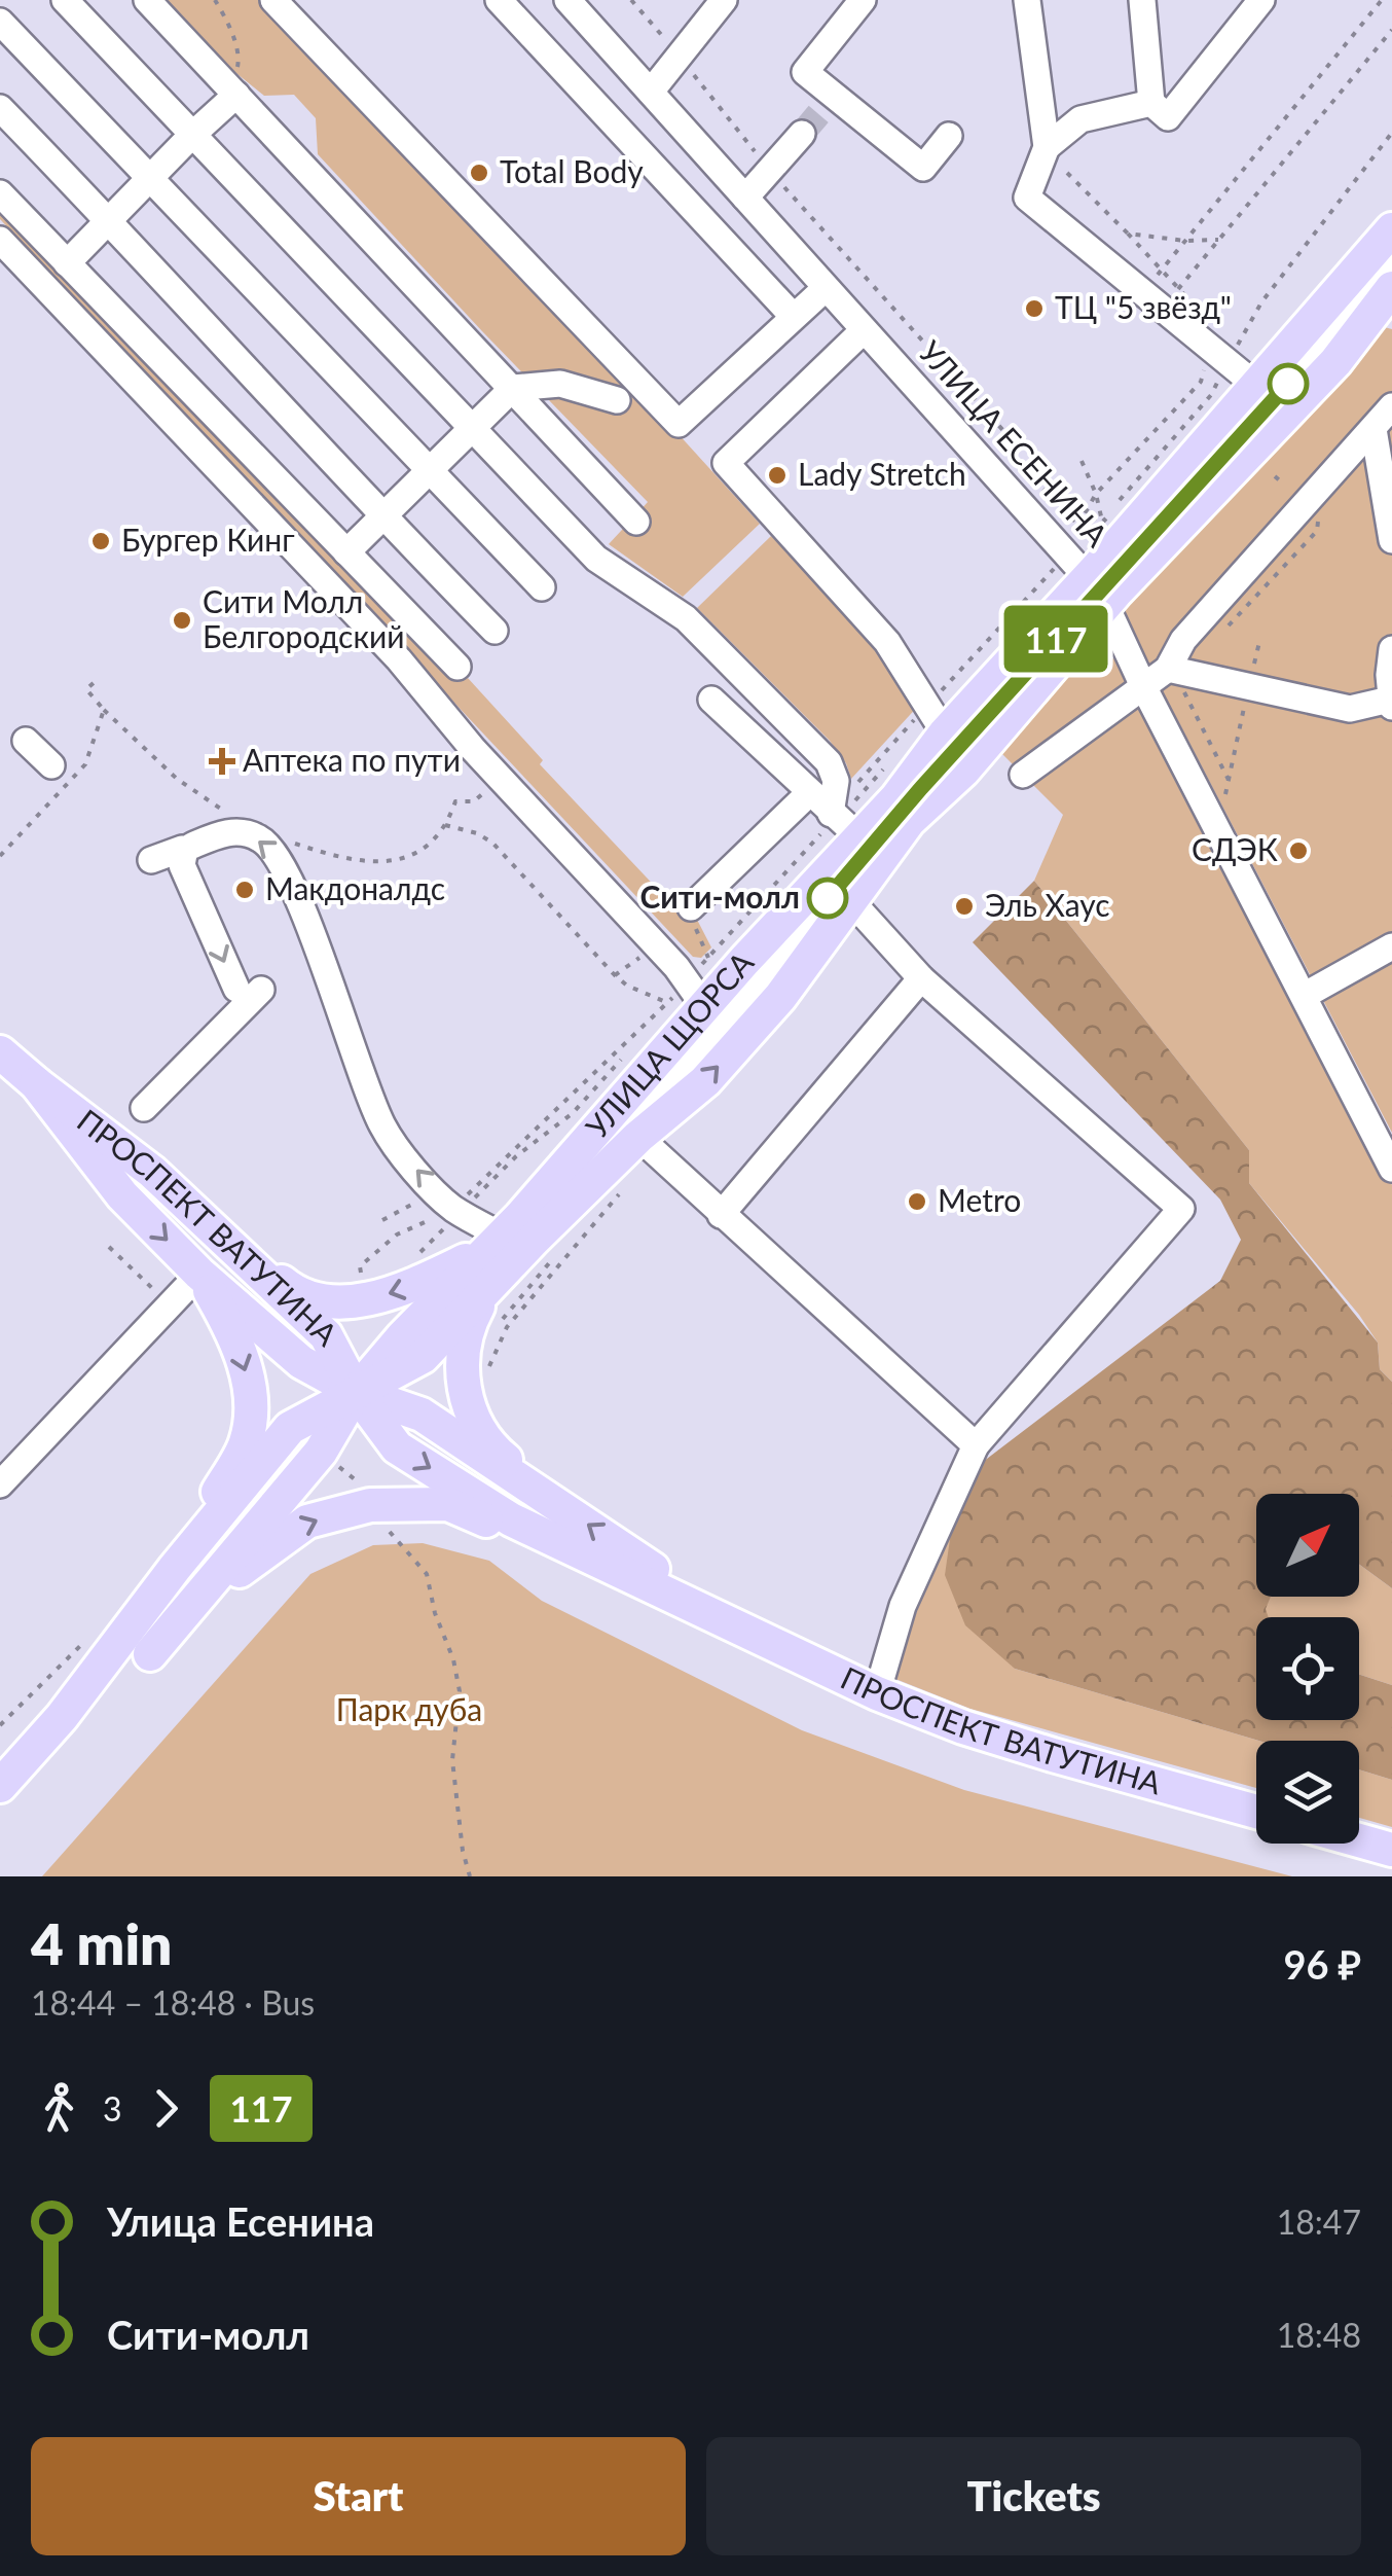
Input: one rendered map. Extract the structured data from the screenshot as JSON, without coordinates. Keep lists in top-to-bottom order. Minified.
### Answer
{"streets":{"main road":["УЛИЦА ЩОРСА","ПРОСПЕКТ ВАТУТИНА"],"street":["УЛИЦА ЕСЕНИНА"]},"crossings":[["УЛИЦА ЕСЕНИНА","УЛИЦА ЩОРСА"],["УЛИЦА ЩОРСА","ПРОСПЕКТ ВАТУТИНА"]],"parks":["Парк дуба"],"places":{"other":["Total Body","ТЦ \"5 звёзд\"","Lady Stretch","Бургер Кинг","Сити Молл Белгородский","СДЭК","Макдоналдс","Сити-молл","Эль Хаус","Metro"],"health":["Аптека по пути"]},"lines":["bus line 117"],"north":"top right","page":{"on_map":"117","heading":["4 min","18:44 – 18:48 · Bus","96 ₽"],"legs":["3","117"],"list":[{"name":"Улица Есенина","value":"18:47"},{"name":"Сити-молл","value":"18:48"}],"buttons":["Start","Tickets"]}}
